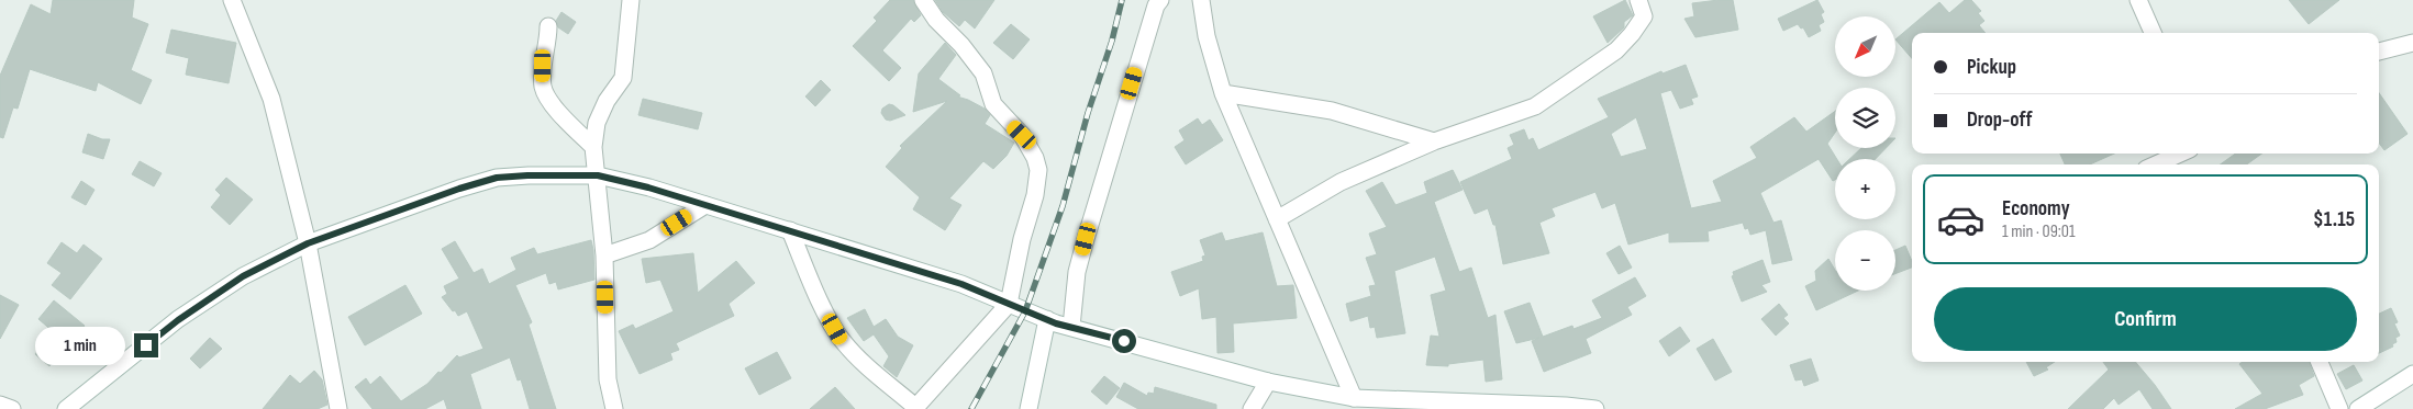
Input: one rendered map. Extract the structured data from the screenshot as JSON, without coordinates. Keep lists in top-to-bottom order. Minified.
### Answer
{"north":"bottom left","page":{"map_buttons":["+","−"],"banner":["Pickup","Drop-off"],"list":[{"name":"Economy","note":"1 min · 09:01","value":"$1.15"}],"buttons":"Confirm","bubble":"1 min"}}
